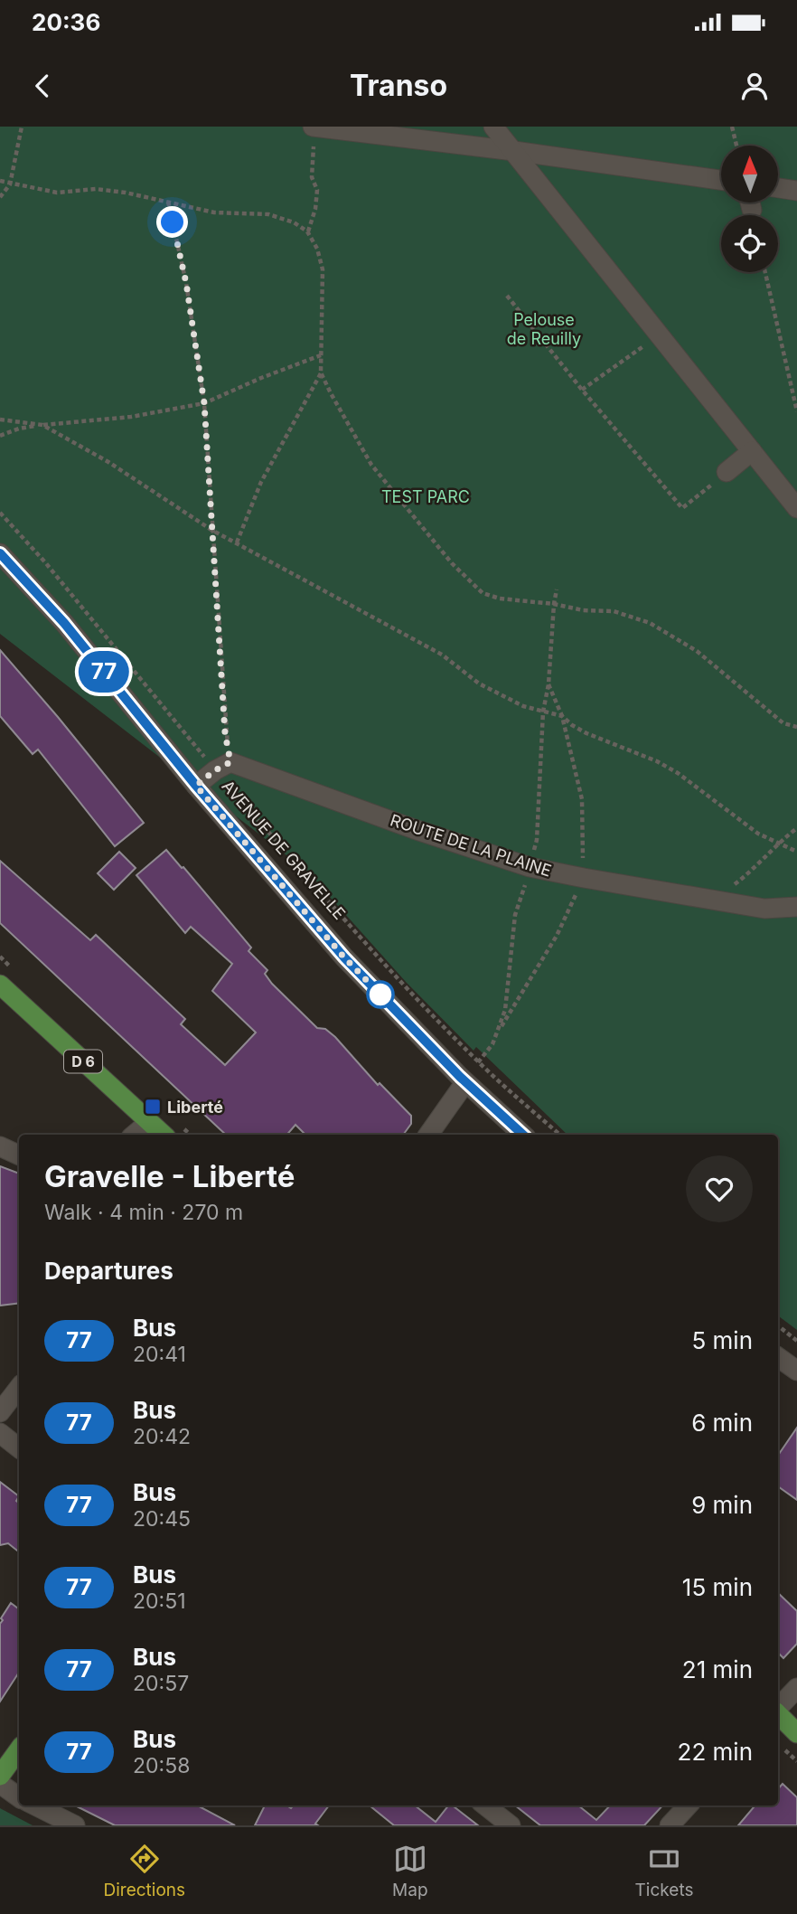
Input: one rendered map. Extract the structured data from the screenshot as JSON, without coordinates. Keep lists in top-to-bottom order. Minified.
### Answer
{"streets":{"main road":["D 6"],"street":["ROUTE DE LA PLAINE","AVENUE DE GRAVELLE"]},"crossings":[["ROUTE DE LA PLAINE","AVENUE DE GRAVELLE"]],"parks":["Pelouse de Reuilly","TEST PARC"],"places":{"transit":["Liberté"]},"lines":["bus line 77"],"north":"top","page":{"status":"20:36","header":"Transo","on_map":"77","heading":[["Gravelle - Liberté","Walk · 4 min · 270 m"],"Departures"],"list":[{"mark":"77","name":"Bus","note":"20:41","value":"5 min"},{"mark":"77","name":"Bus","note":"20:42","value":"6 min"},{"mark":"77","name":"Bus","note":"20:45","value":"9 min"},{"mark":"77","name":"Bus","note":"20:51","value":"15 min"},{"mark":"77","name":"Bus","note":"20:57","value":"21 min"},{"mark":"77","name":"Bus","note":"20:58","value":"22 min"}],"tabs":["Directions","Map","Tickets"]}}
